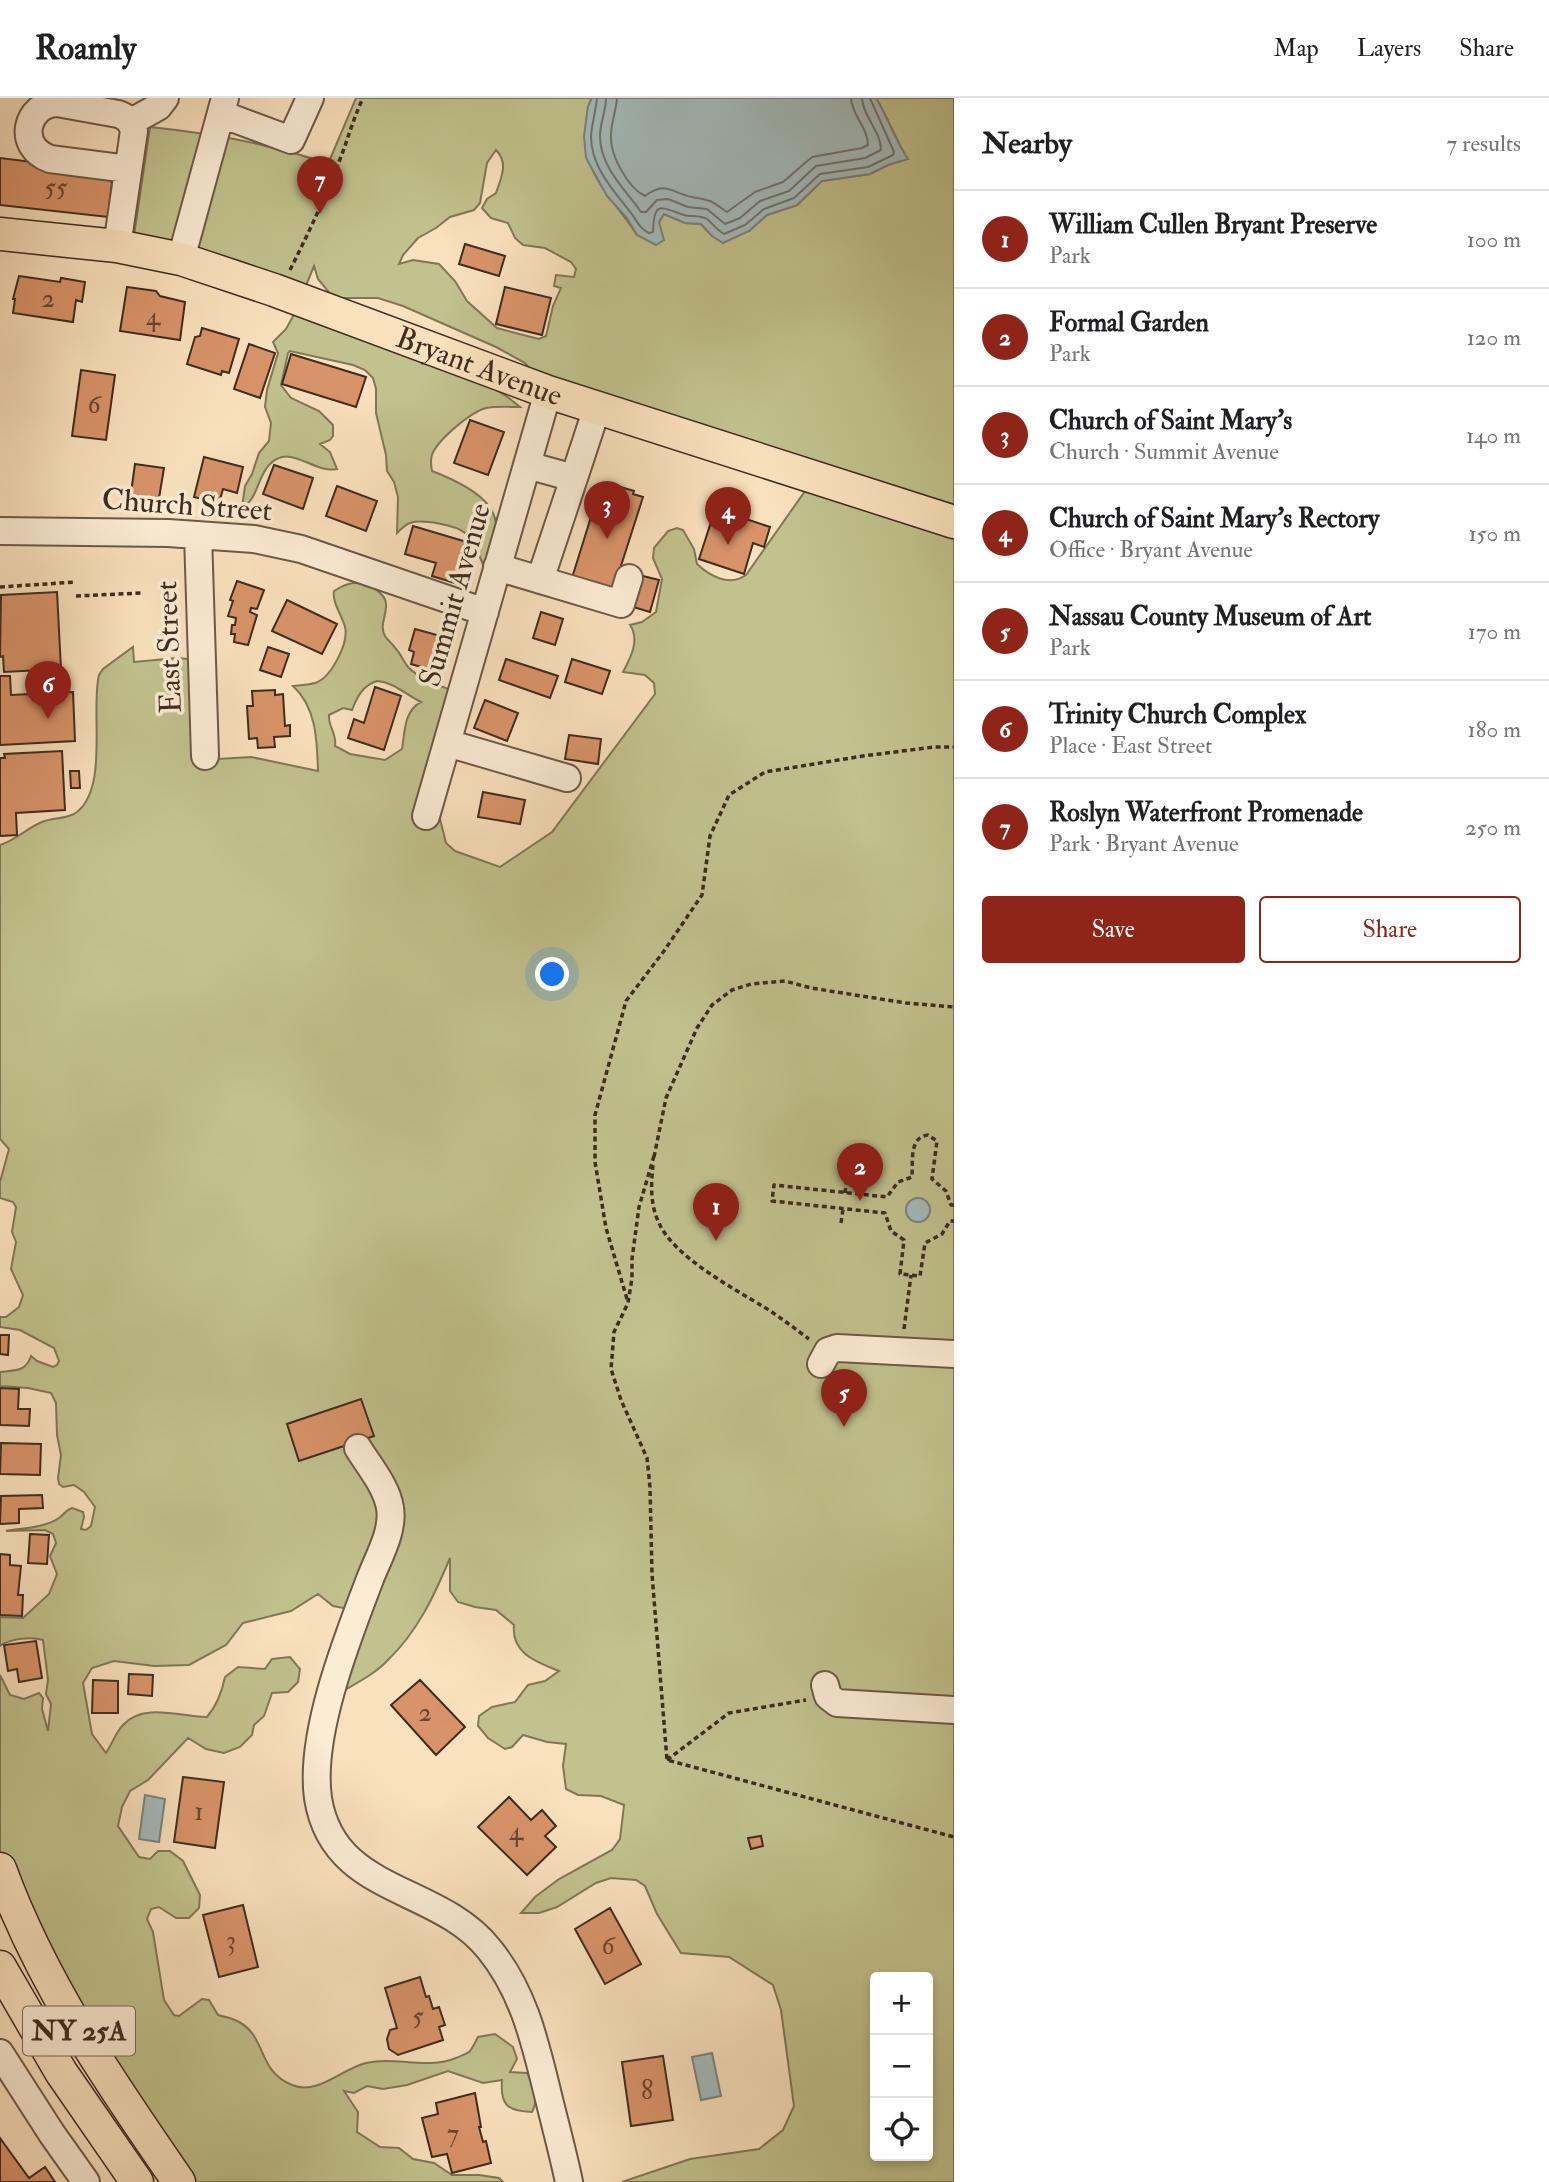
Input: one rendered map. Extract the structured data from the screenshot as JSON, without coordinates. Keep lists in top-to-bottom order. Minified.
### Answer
{"streets":{"main road":["Bryant Avenue","NY 25A"],"street":["Church Street","Summit Avenue","East Street"]},"crossings":[["Bryant Avenue","Summit Avenue"],["Church Street","Summit Avenue"],["Church Street","East Street"]],"house_numbers":["55","2","4","6","2","1","4","3","6","5","8","7"],"page":{"header":"Roamly","nav":["Map","Layers","Share"],"heading":["Nearby","7 results"],"pins":["7","3","4","6","2","1","5"],"list":[{"mark":"1","name":"William Cullen Bryant Preserve","note":"Park","value":"100 m"},{"mark":"2","name":"Formal Garden","note":"Park","value":"120 m"},{"mark":"3","name":"Church of Saint Mary's","note":"Church · Summit Avenue","value":"140 m"},{"mark":"4","name":"Church of Saint Mary's Rectory","note":"Office · Bryant Avenue","value":"150 m"},{"mark":"5","name":"Nassau County Museum of Art","note":"Park","value":"170 m"},{"mark":"6","name":"Trinity Church Complex","note":"Place · East Street","value":"180 m"},{"mark":"7","name":"Roslyn Waterfront Promenade","note":"Park · Bryant Avenue","value":"250 m"}],"buttons":["Save","Share"],"map_buttons":["+","−"]}}
